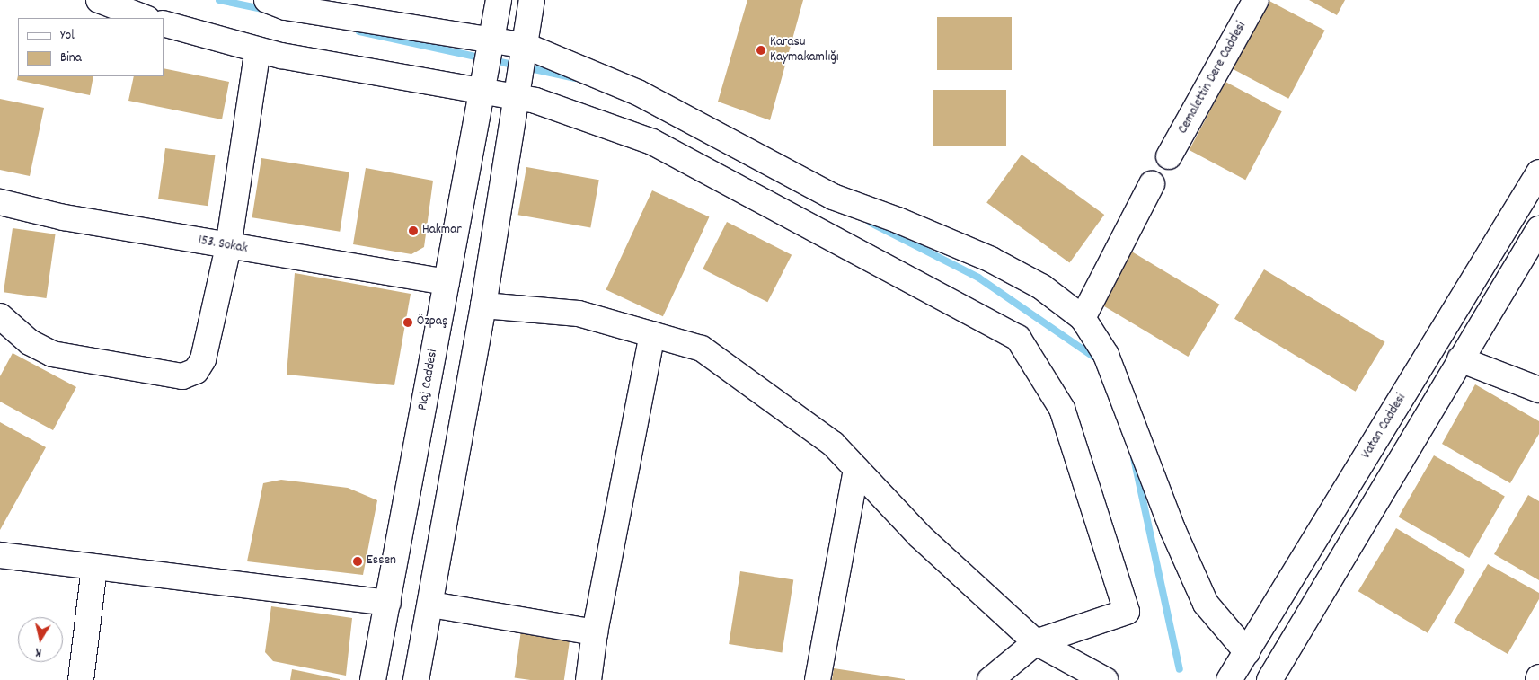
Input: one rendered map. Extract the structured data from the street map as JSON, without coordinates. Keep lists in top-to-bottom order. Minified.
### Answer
{"streets":{"street":["Cemalettin Dere Caddesi","153. Sokak","Plaj Caddesi","Vatan Caddesi"]},"crossings":[["153. Sokak","Plaj Caddesi"]],"places":["Karasu Kaymakamlığı","Hakmar","Özpaş","Essen"],"legend":["Yol","Bina"],"north":"bottom"}
